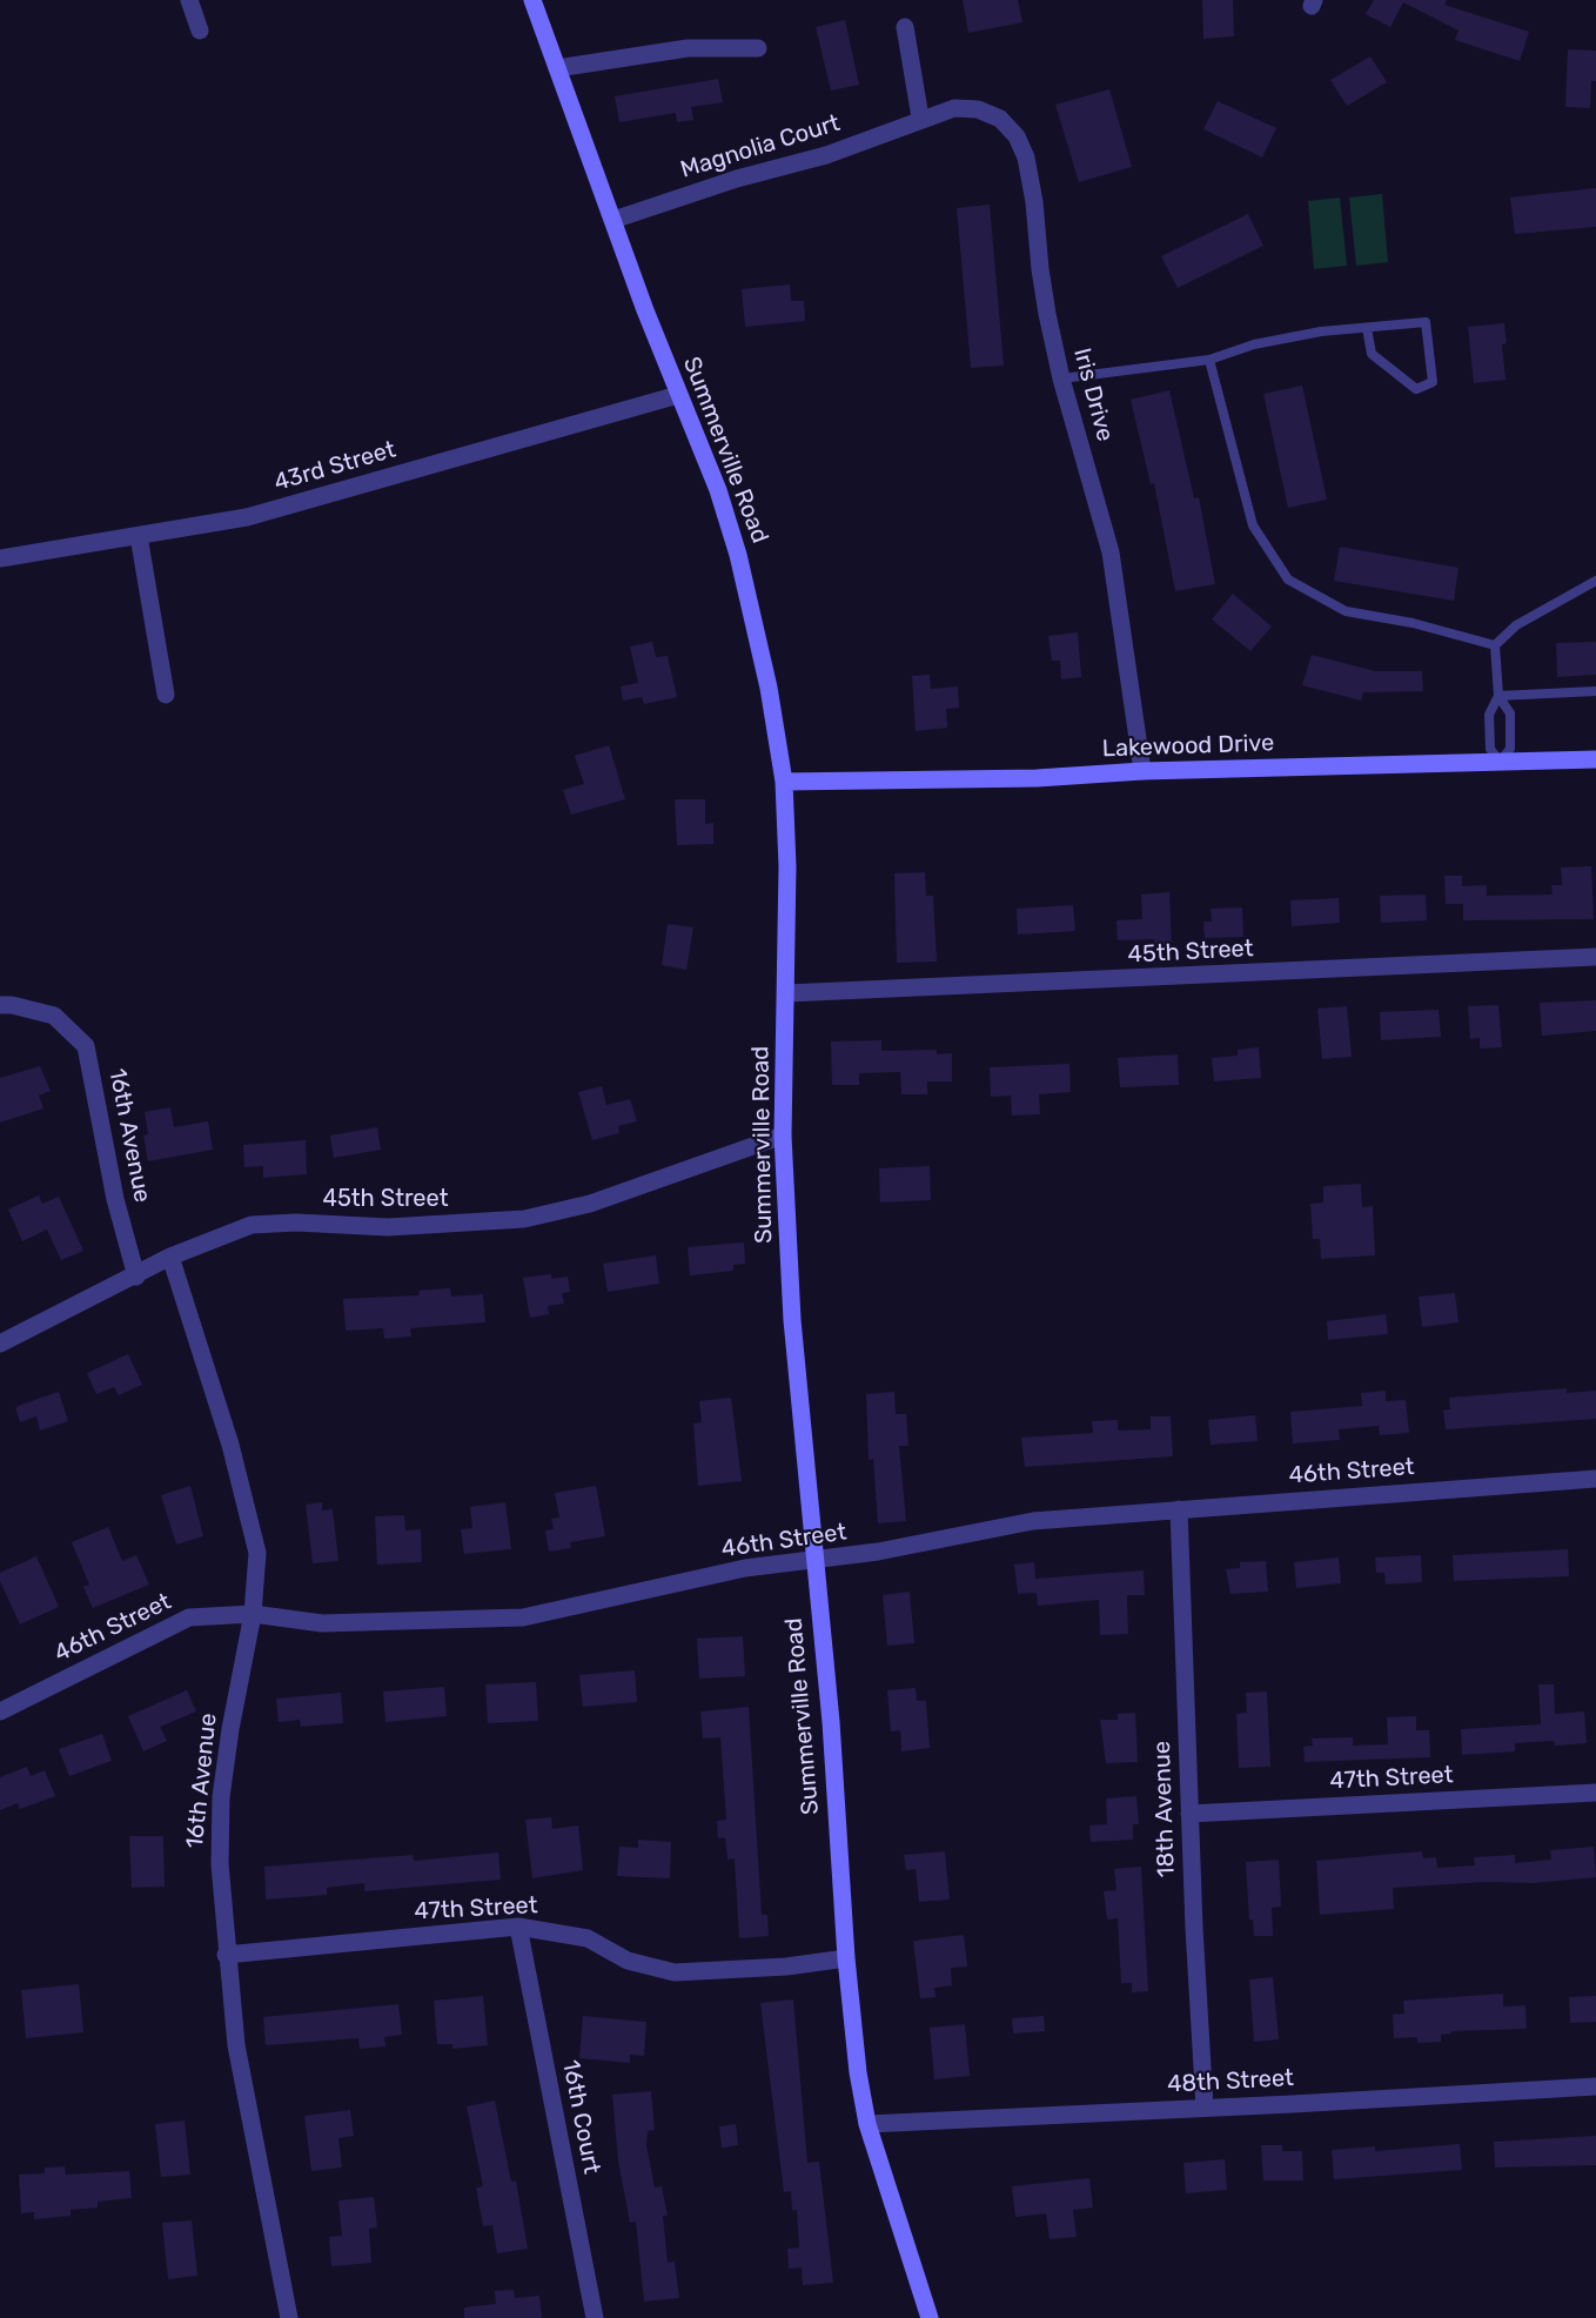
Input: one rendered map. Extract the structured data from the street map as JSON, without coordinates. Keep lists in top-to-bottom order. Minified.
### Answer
{"streets":{"main road":["Summerville Road","Lakewood Drive"],"street":["Magnolia Court","Iris Drive","43rd Street","45th Street","16th Avenue","46th Street","47th Street","18th Avenue","48th Street","16th Court"]},"crossings":[["Magnolia Court","Iris Drive"],["Magnolia Court","Summerville Road"],["Iris Drive","Lakewood Drive"],["Summerville Road","43rd Street"],["Summerville Road","Lakewood Drive"],["Summerville Road","45th Street"],["Summerville Road","46th Street"],["Summerville Road","47th Street"],["Summerville Road","48th Street"],["45th Street","16th Avenue"],["16th Avenue","46th Street"],["16th Avenue","47th Street"],["46th Street","18th Avenue"],["47th Street","18th Avenue"],["47th Street","16th Court"],["18th Avenue","48th Street"]]}
